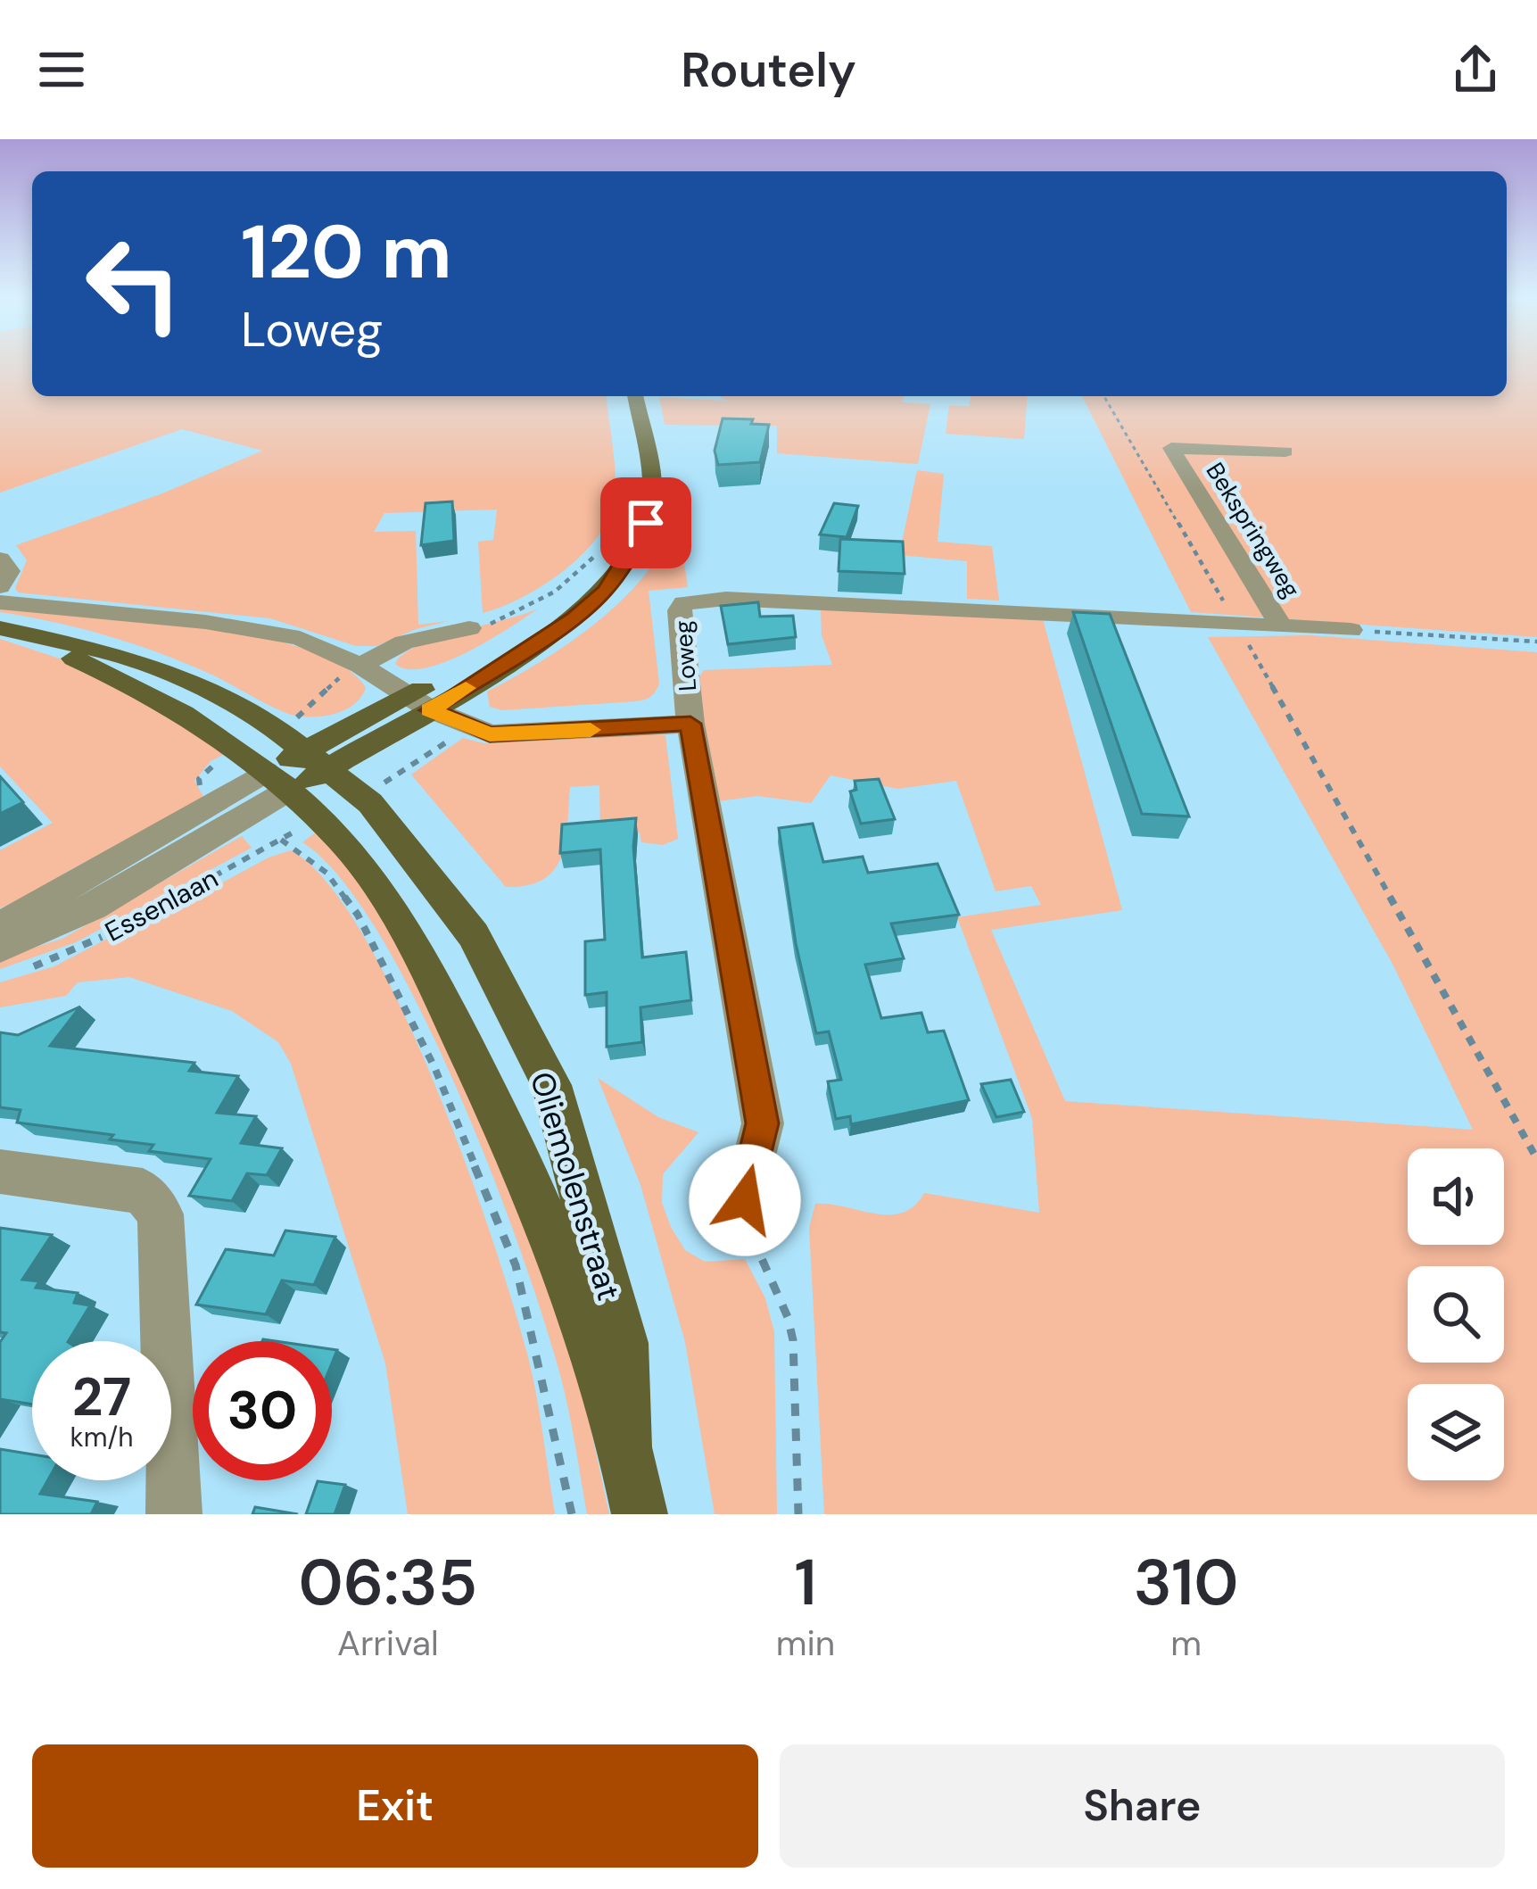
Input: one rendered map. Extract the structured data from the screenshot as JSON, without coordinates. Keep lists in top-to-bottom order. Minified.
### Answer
{"streets":{"main road":["Oliemolenstraat"],"street":["Bekspringweg","Loweg","Essenlaan"]},"crossings":[["Bekspringweg","Loweg"],["Essenlaan","Oliemolenstraat"]],"page":{"header":"Routely","turn":["120 m","Loweg"],"speed":"27 km/h","limit":"30","eta":["06:35","Arrival","1","min","310","m"],"buttons":["Exit","Share"]}}
